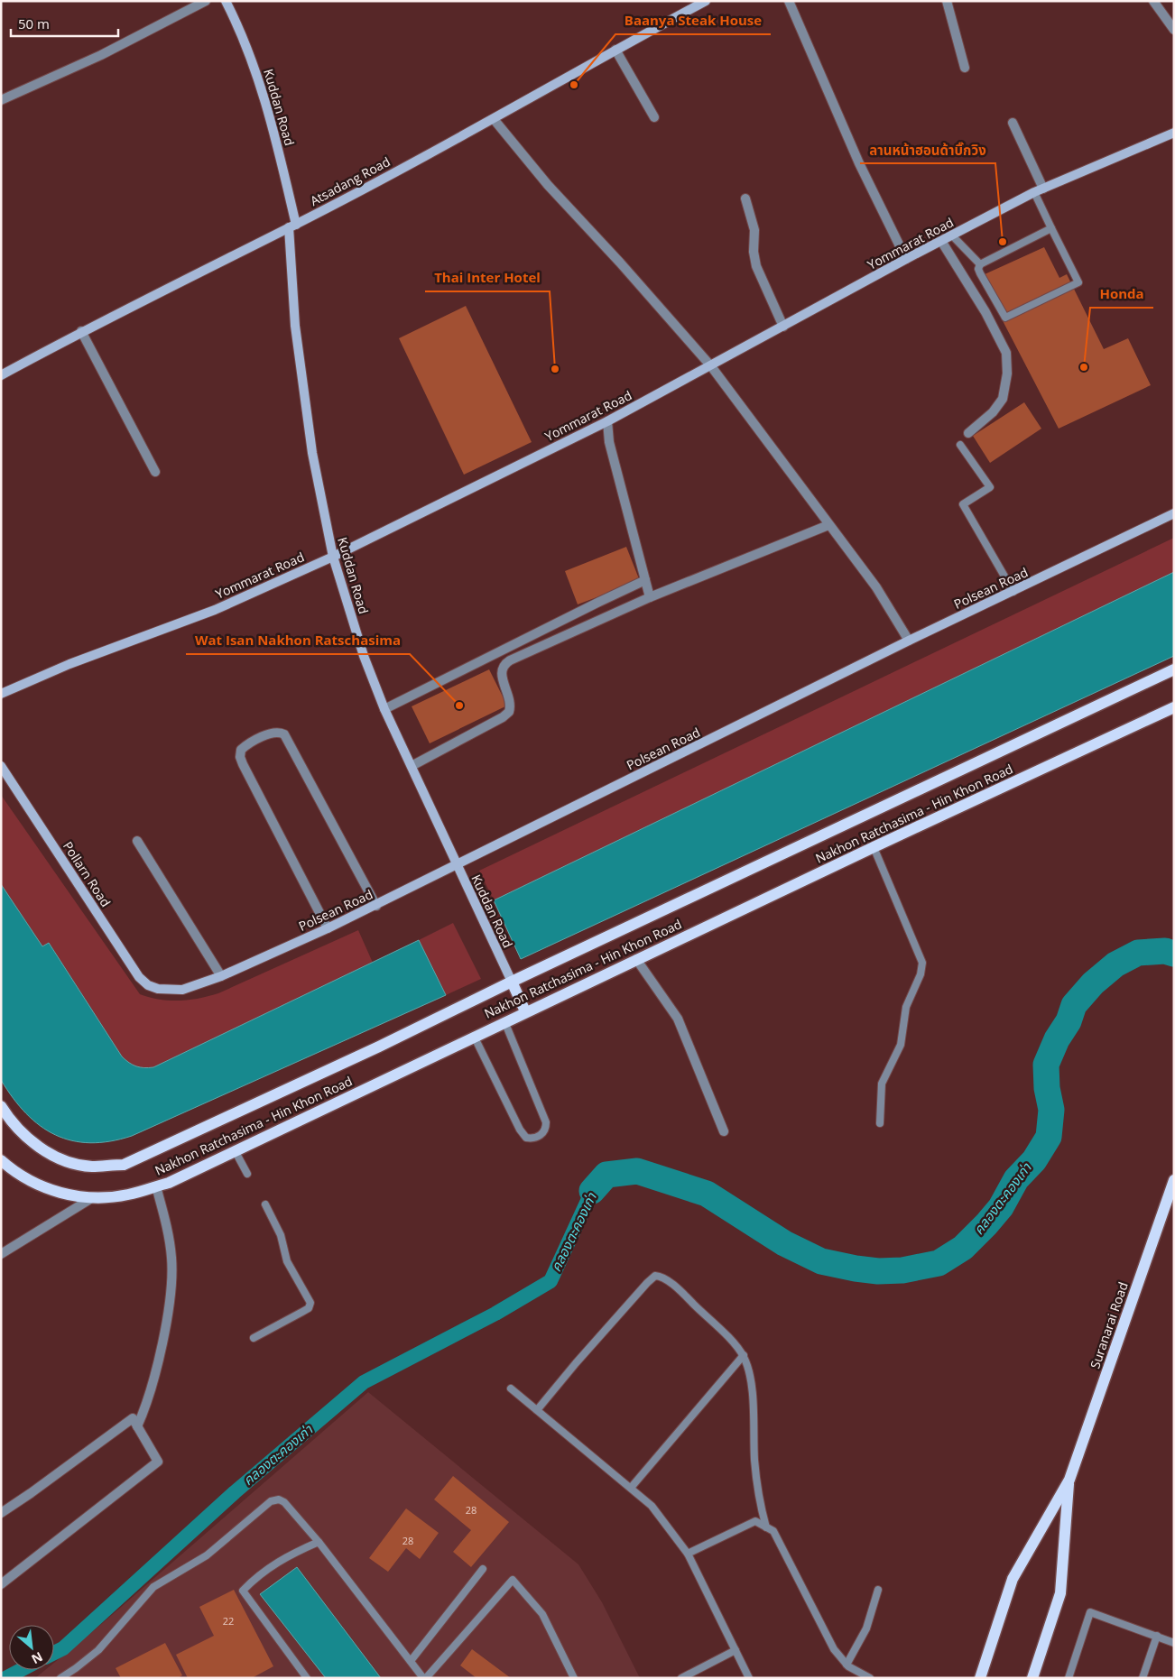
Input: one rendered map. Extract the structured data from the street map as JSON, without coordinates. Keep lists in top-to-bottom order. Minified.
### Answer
{"streets":{"main road":["Nakhon Ratchasima - Hin Khon Road","Suranarai Road"],"street":["Kuddan Road","Atsadang Road","Yommarat Road","Polsean Road","Pollarn Road"]},"crossings":[["Kuddan Road","Atsadang Road"],["Kuddan Road","Yommarat Road"],["Kuddan Road","Polsean Road"],["Kuddan Road","Nakhon Ratchasima - Hin Khon Road"],["Polsean Road","Pollarn Road"]],"water":["คลองตะคองเก่า"],"places":["Baanya Steak House","ลานหน้าฮอนด้าบิ๊กวิง","Honda","Thai Inter Hotel","Wat Isan Nakhon Ratschasima"],"house_numbers":["28","28","22"],"scale_bar":"50 m","north":"bottom right"}
